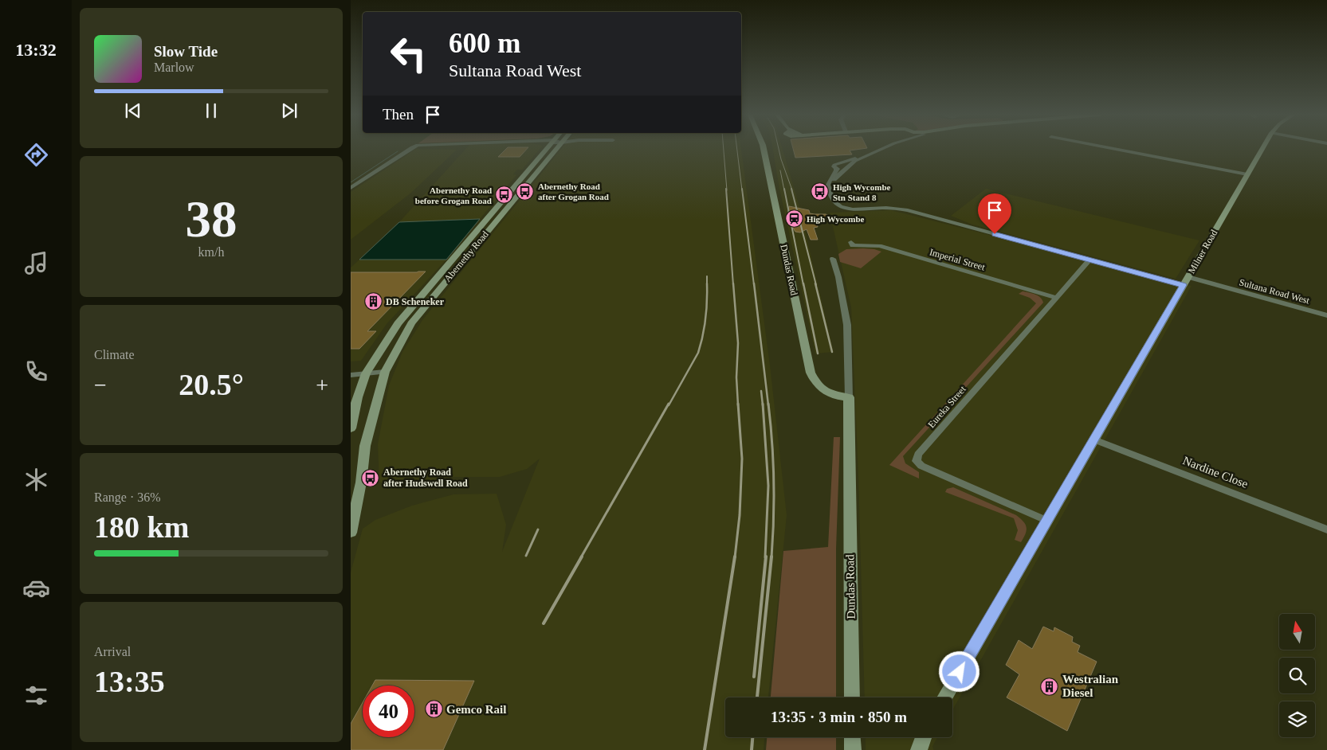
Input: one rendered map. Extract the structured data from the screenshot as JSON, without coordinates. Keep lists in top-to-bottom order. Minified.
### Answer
{"streets":{"main road":["Milner Road","Abernethy Road","Dundas Road"],"street":["Imperial Street","Sultana Road West","Eureka Street","Nardine Close"]},"crossings":[["Milner Road","Sultana Road West"],["Milner Road","Eureka Street"],["Milner Road","Nardine Close"],["Imperial Street","Eureka Street"],["Sultana Road West","Eureka Street"]],"places":{"bus stop":["Abernethy Road after Grogan Road","High Wycombe Stn Stand 8","Abernethy Road before Grogan Road","Abernethy Road after Hudswell Road"],"station":["High Wycombe"],"building":["DB Scheneker","Westralian Diesel","Gemco Rail"]},"north":"top","page":{"tabs":"13:32","turn":["600 m","Sultana Road West"],"song":["Slow Tide","Marlow"],"then":"Then","tile":[["38","km/h"],"Climate",["Range · 36%","180 km"],["Arrival","13:35"]],"heat":["−","20.5°","+"],"limit":"40","trip":"13:35 · 3 min · 850 m"}}
